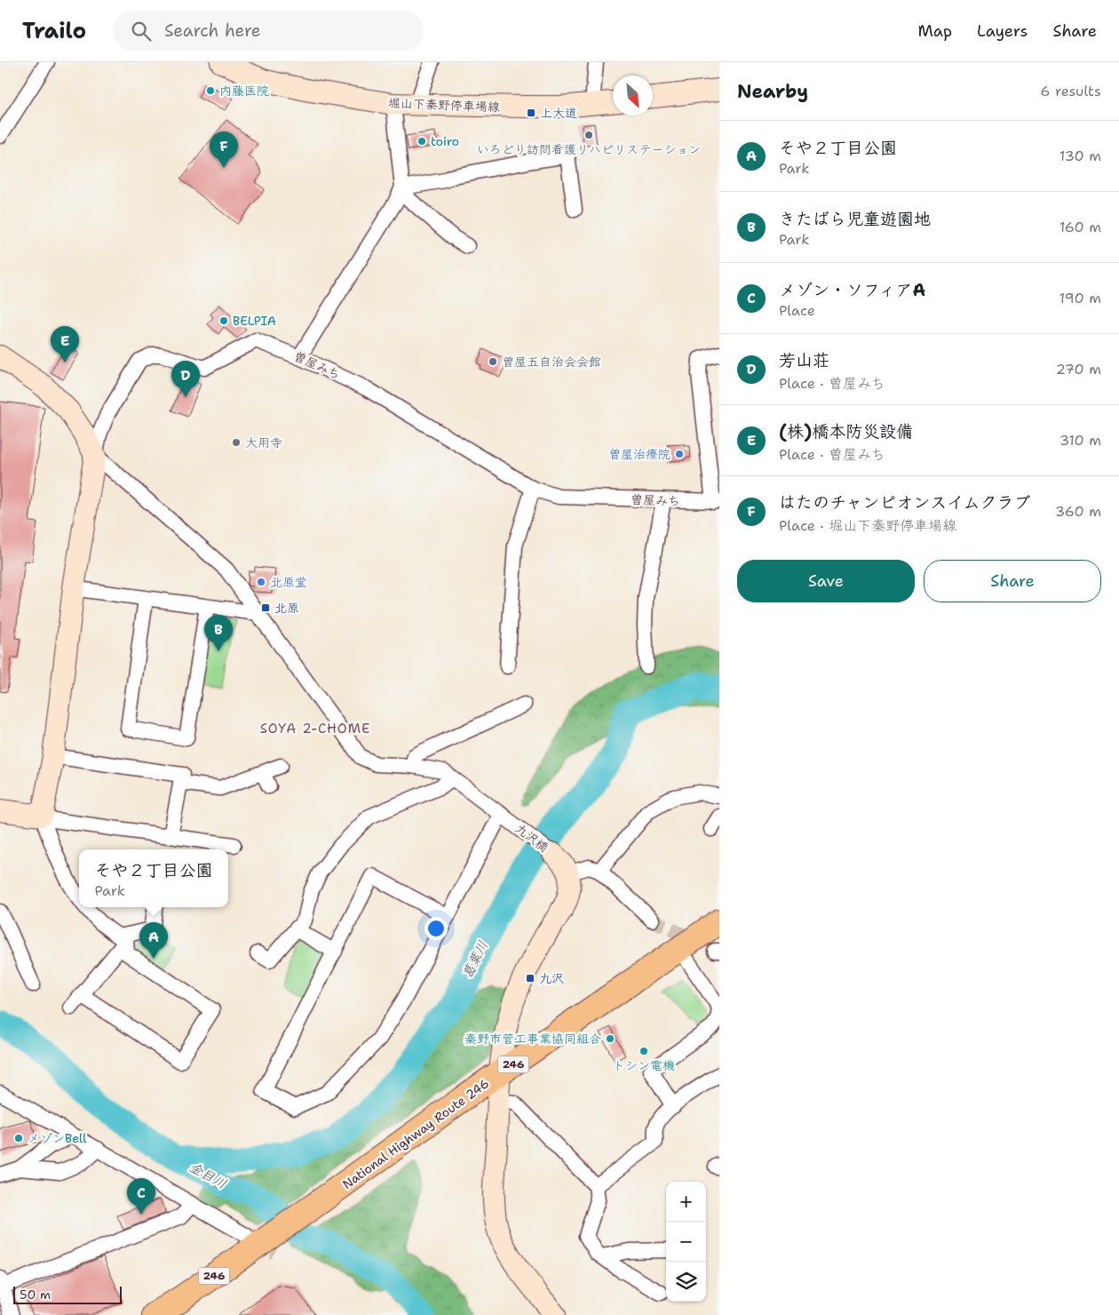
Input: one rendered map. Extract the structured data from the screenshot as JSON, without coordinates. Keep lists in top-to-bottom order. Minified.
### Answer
{"streets":{"highway":["246","National Highway Route 246"],"street":["堀山下秦野停車場線","曽屋みち","九沢橋"]},"crossings":[["曽屋みち","九沢橋"]],"districts":["SOYA 2-CHOME"],"water":["葛葉川","金目川"],"places":{"other":["内藤医院","いろどり訪問看護リハビリステーション","toiro","BELPIA","曽屋五自治会会館","大用寺","曽屋治療院","北原堂","秦野市管工事業協同組合","トシン電機","メゾンBell"],"transit":["上大道","北原","九沢"]},"scale_bar":"50 m","north":"bottom right","page":{"header":"Trailo","search":"Search here","nav":["Map","Layers","Share"],"heading":["Nearby","6 results"],"list":[{"mark":"A","name":"そや２丁目公園","note":"Park","value":"130 m"},{"mark":"B","name":"きたばら児童遊園地","note":"Park","value":"160 m"},{"mark":"C","name":"メゾン・ソフィアA","note":"Place","value":"190 m"},{"mark":"D","name":"芳山荘","note":"Place · 曽屋みち","value":"270 m"},{"mark":"E","name":"(株)橋本防災設備","note":"Place · 曽屋みち","value":"310 m"},{"mark":"F","name":"はたのチャンピオンスイムクラブ","note":"Place · 堀山下秦野停車場線","value":"360 m"}],"pins":["F","E","D","B","A","C"],"buttons":["Save","Share"],"popup":["そや２丁目公園","Park"],"map_buttons":["+","−"],"scale":"50 m"}}
